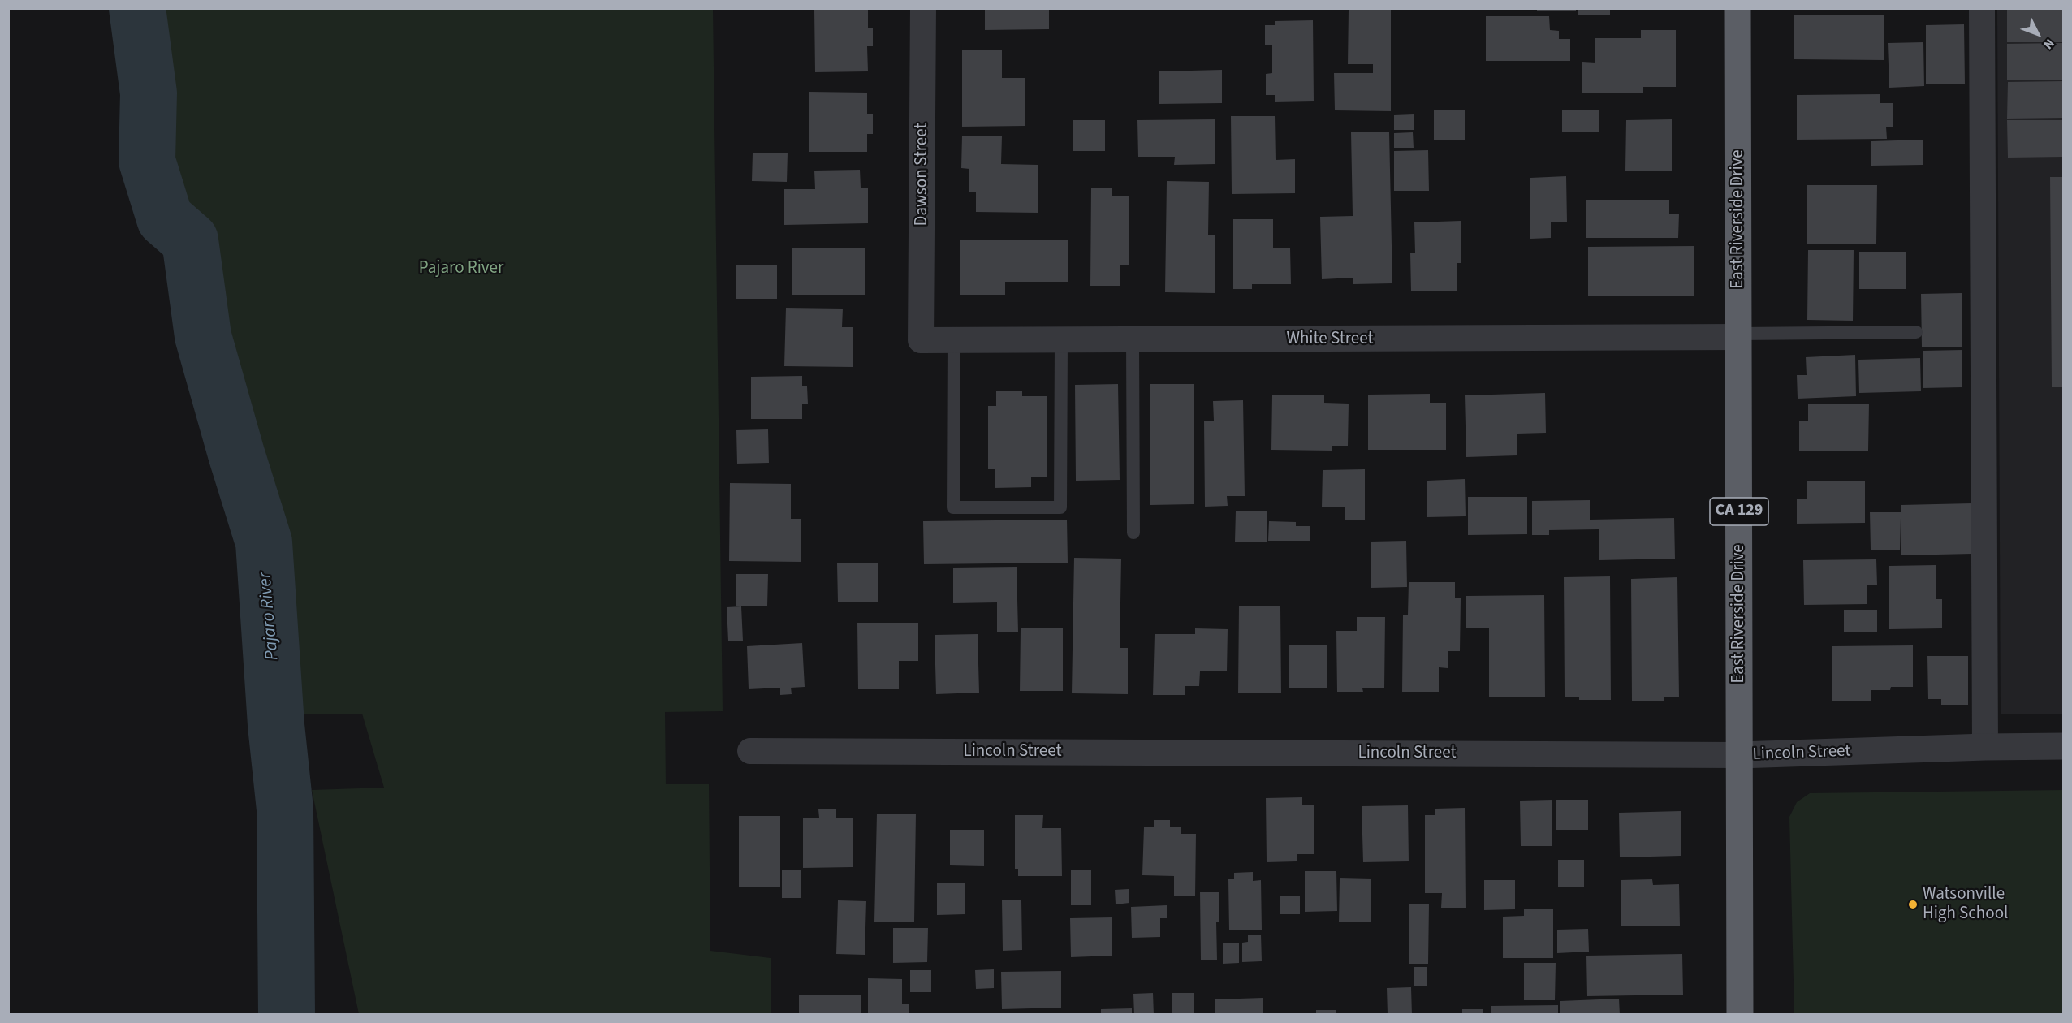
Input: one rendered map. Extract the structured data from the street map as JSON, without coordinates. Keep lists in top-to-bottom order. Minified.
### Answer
{"streets":{"highway":["East Riverside Drive","CA 129"],"street":["Dawson Street","White Street","Lincoln Street"]},"crossings":[["Dawson Street","White Street"],["East Riverside Drive","White Street"],["East Riverside Drive","Lincoln Street"]],"water":["Pajaro River"],"parks":["Pajaro River"],"places":["Watsonville High School"],"north":"bottom right"}
